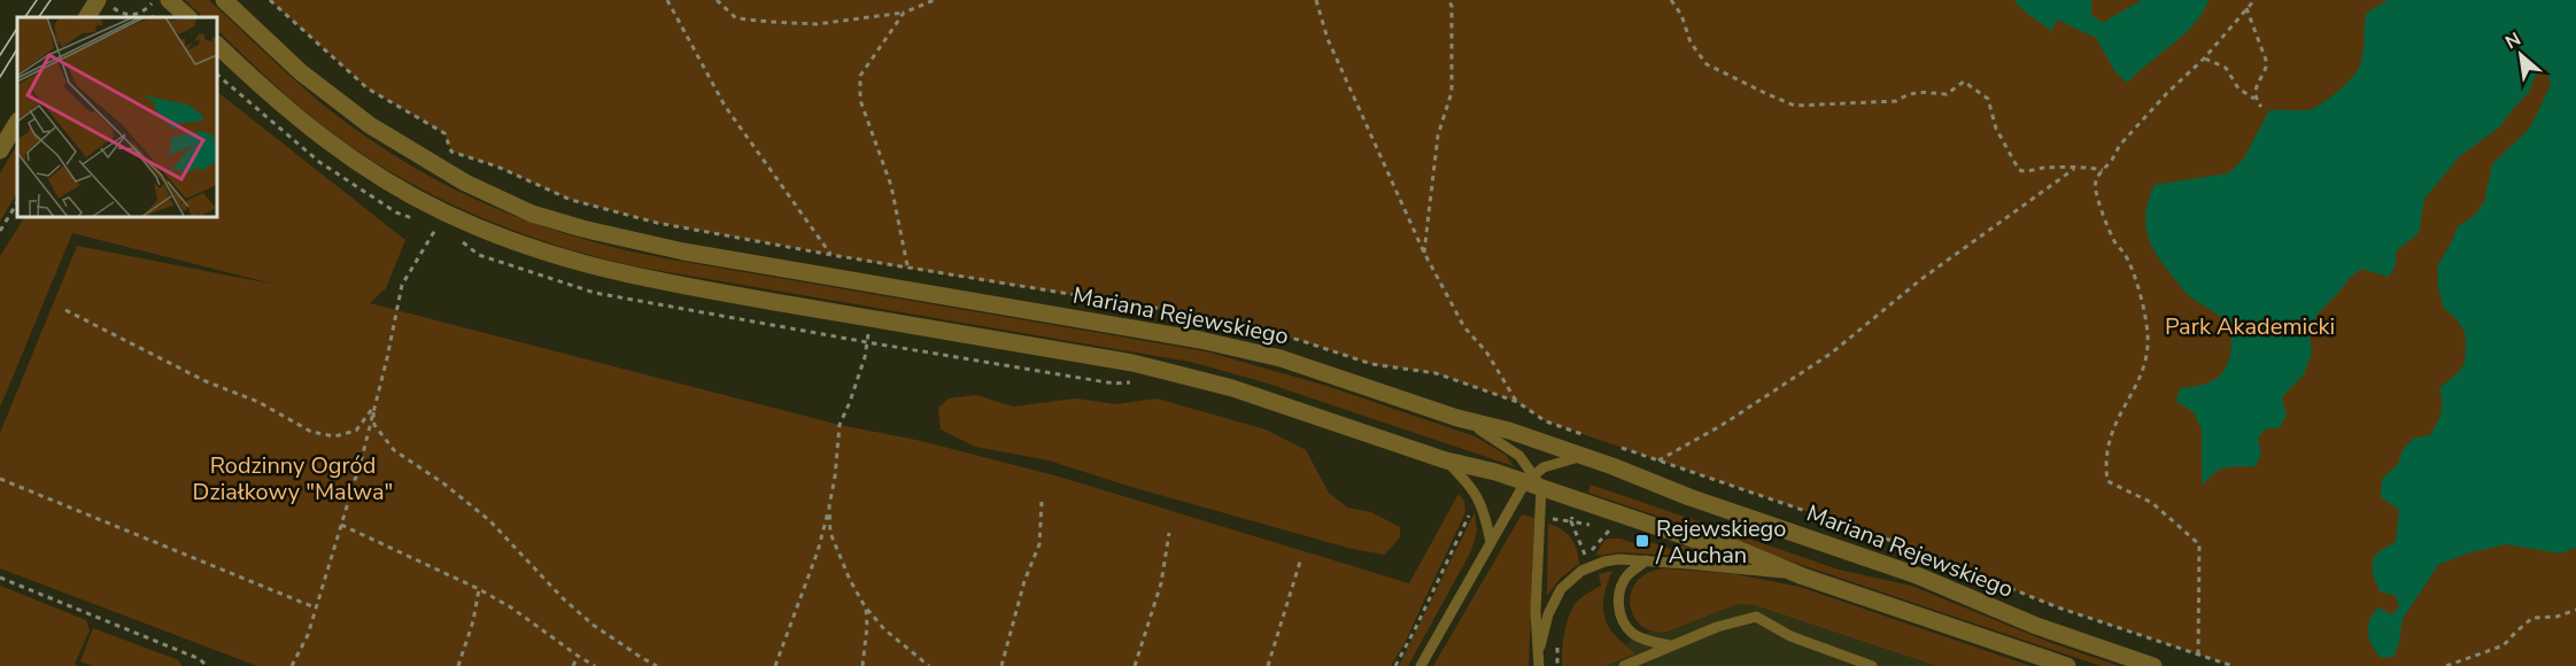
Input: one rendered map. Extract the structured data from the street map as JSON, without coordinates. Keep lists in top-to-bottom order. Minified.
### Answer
{"streets":{"street":["Mariana Rejewskiego"]},"parks":["Park Akademicki","Rodzinny Ogród Działkowy \"Malwa\""],"places":{"transit":["Rejewskiego / Auchan"]},"north":"top left"}
